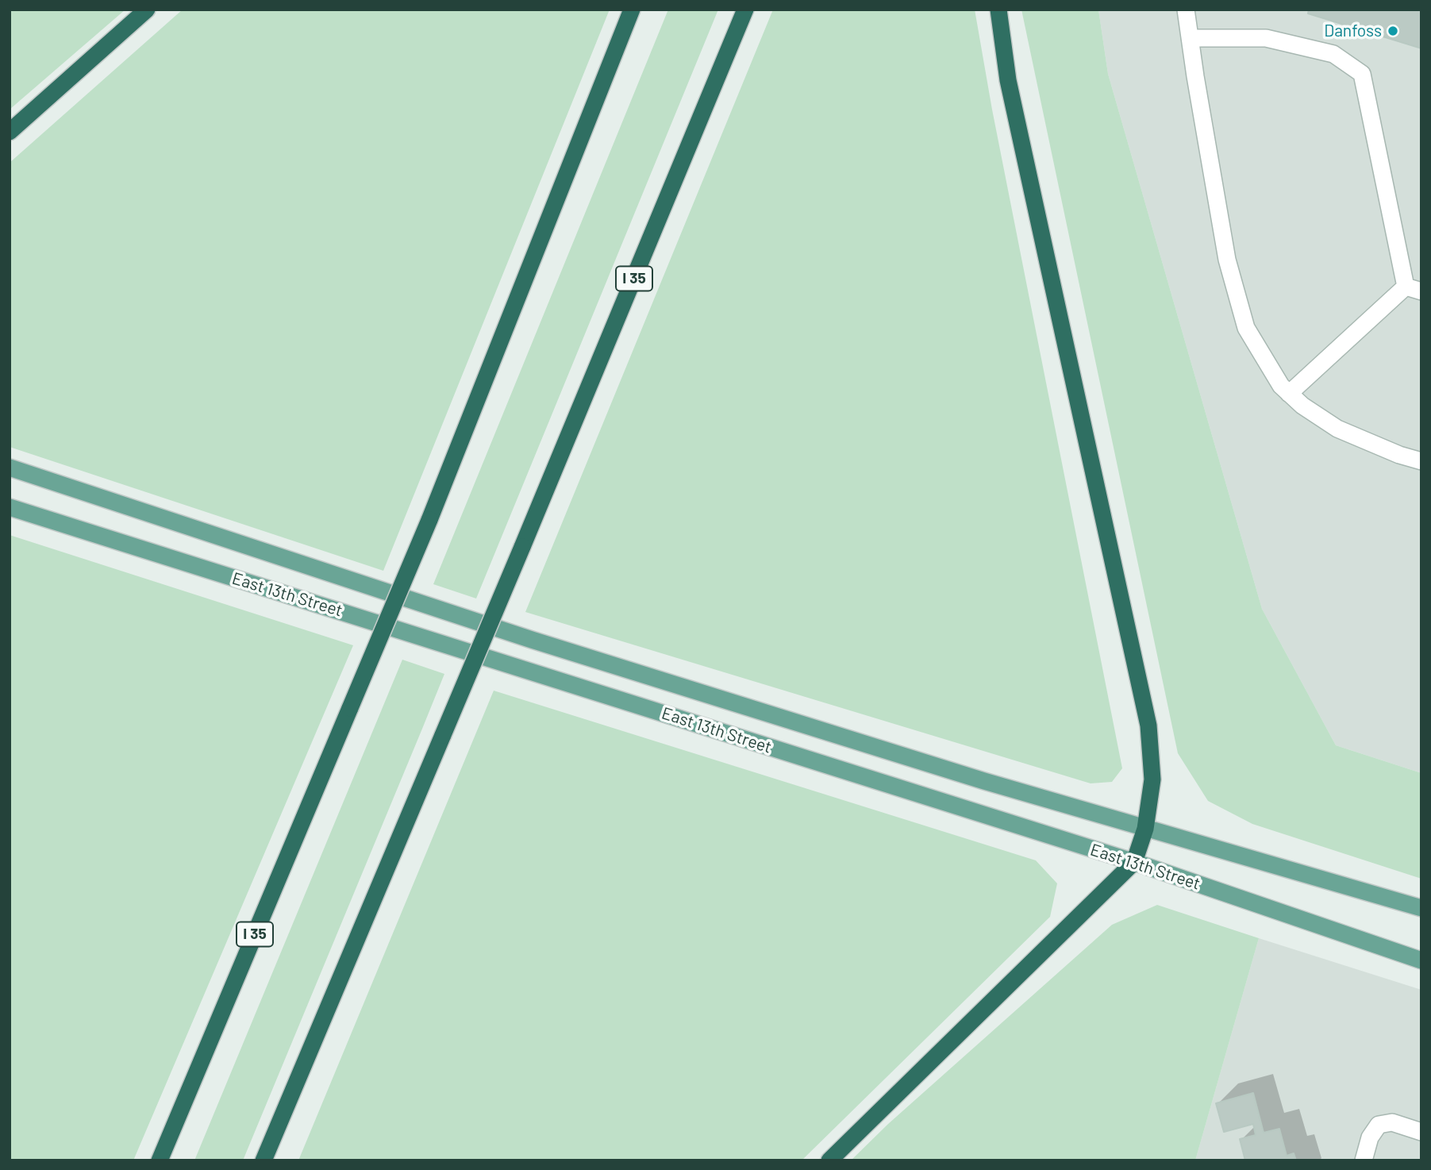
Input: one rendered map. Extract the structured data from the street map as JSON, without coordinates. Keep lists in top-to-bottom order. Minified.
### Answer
{"streets":{"highway":["I 35"],"main road":["East 13th Street"]},"places":["Danfoss"]}
